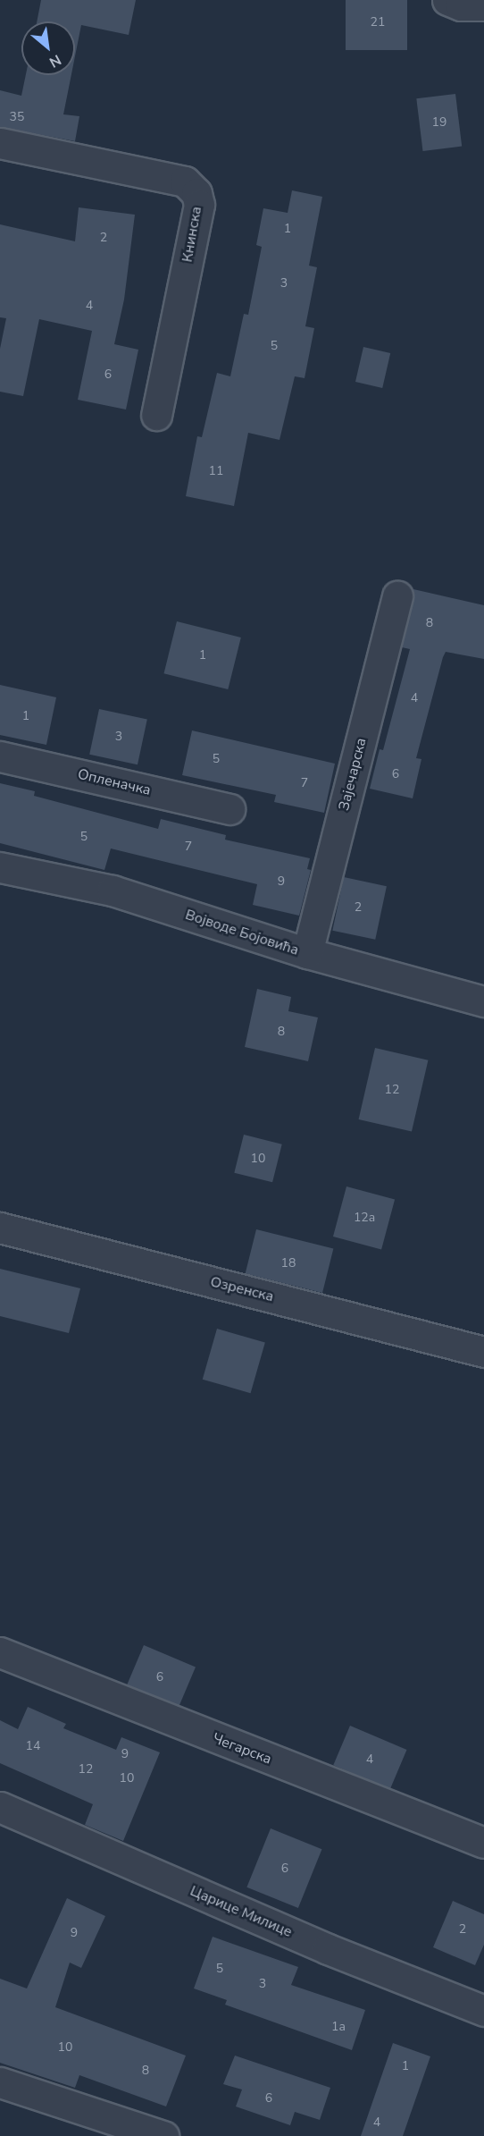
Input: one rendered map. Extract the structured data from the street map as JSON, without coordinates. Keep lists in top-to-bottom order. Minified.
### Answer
{"streets":{"street":["Книнска","Зајечарска","Опленачка","Војводе Бојовића","Озренска","Чегарска","Царице Милице"]},"crossings":[["Зајечарска","Војводе Бојовића"]],"house_numbers":["21","35","19","1","2","3","4","5","6","11","8","1","4","1","3","5","6","7","5","7","9","2","8","12","10","12a","18","6","14","9","4","12","10","6","2","9","5","3","1a","10","1","8","6","4"],"north":"bottom right"}
